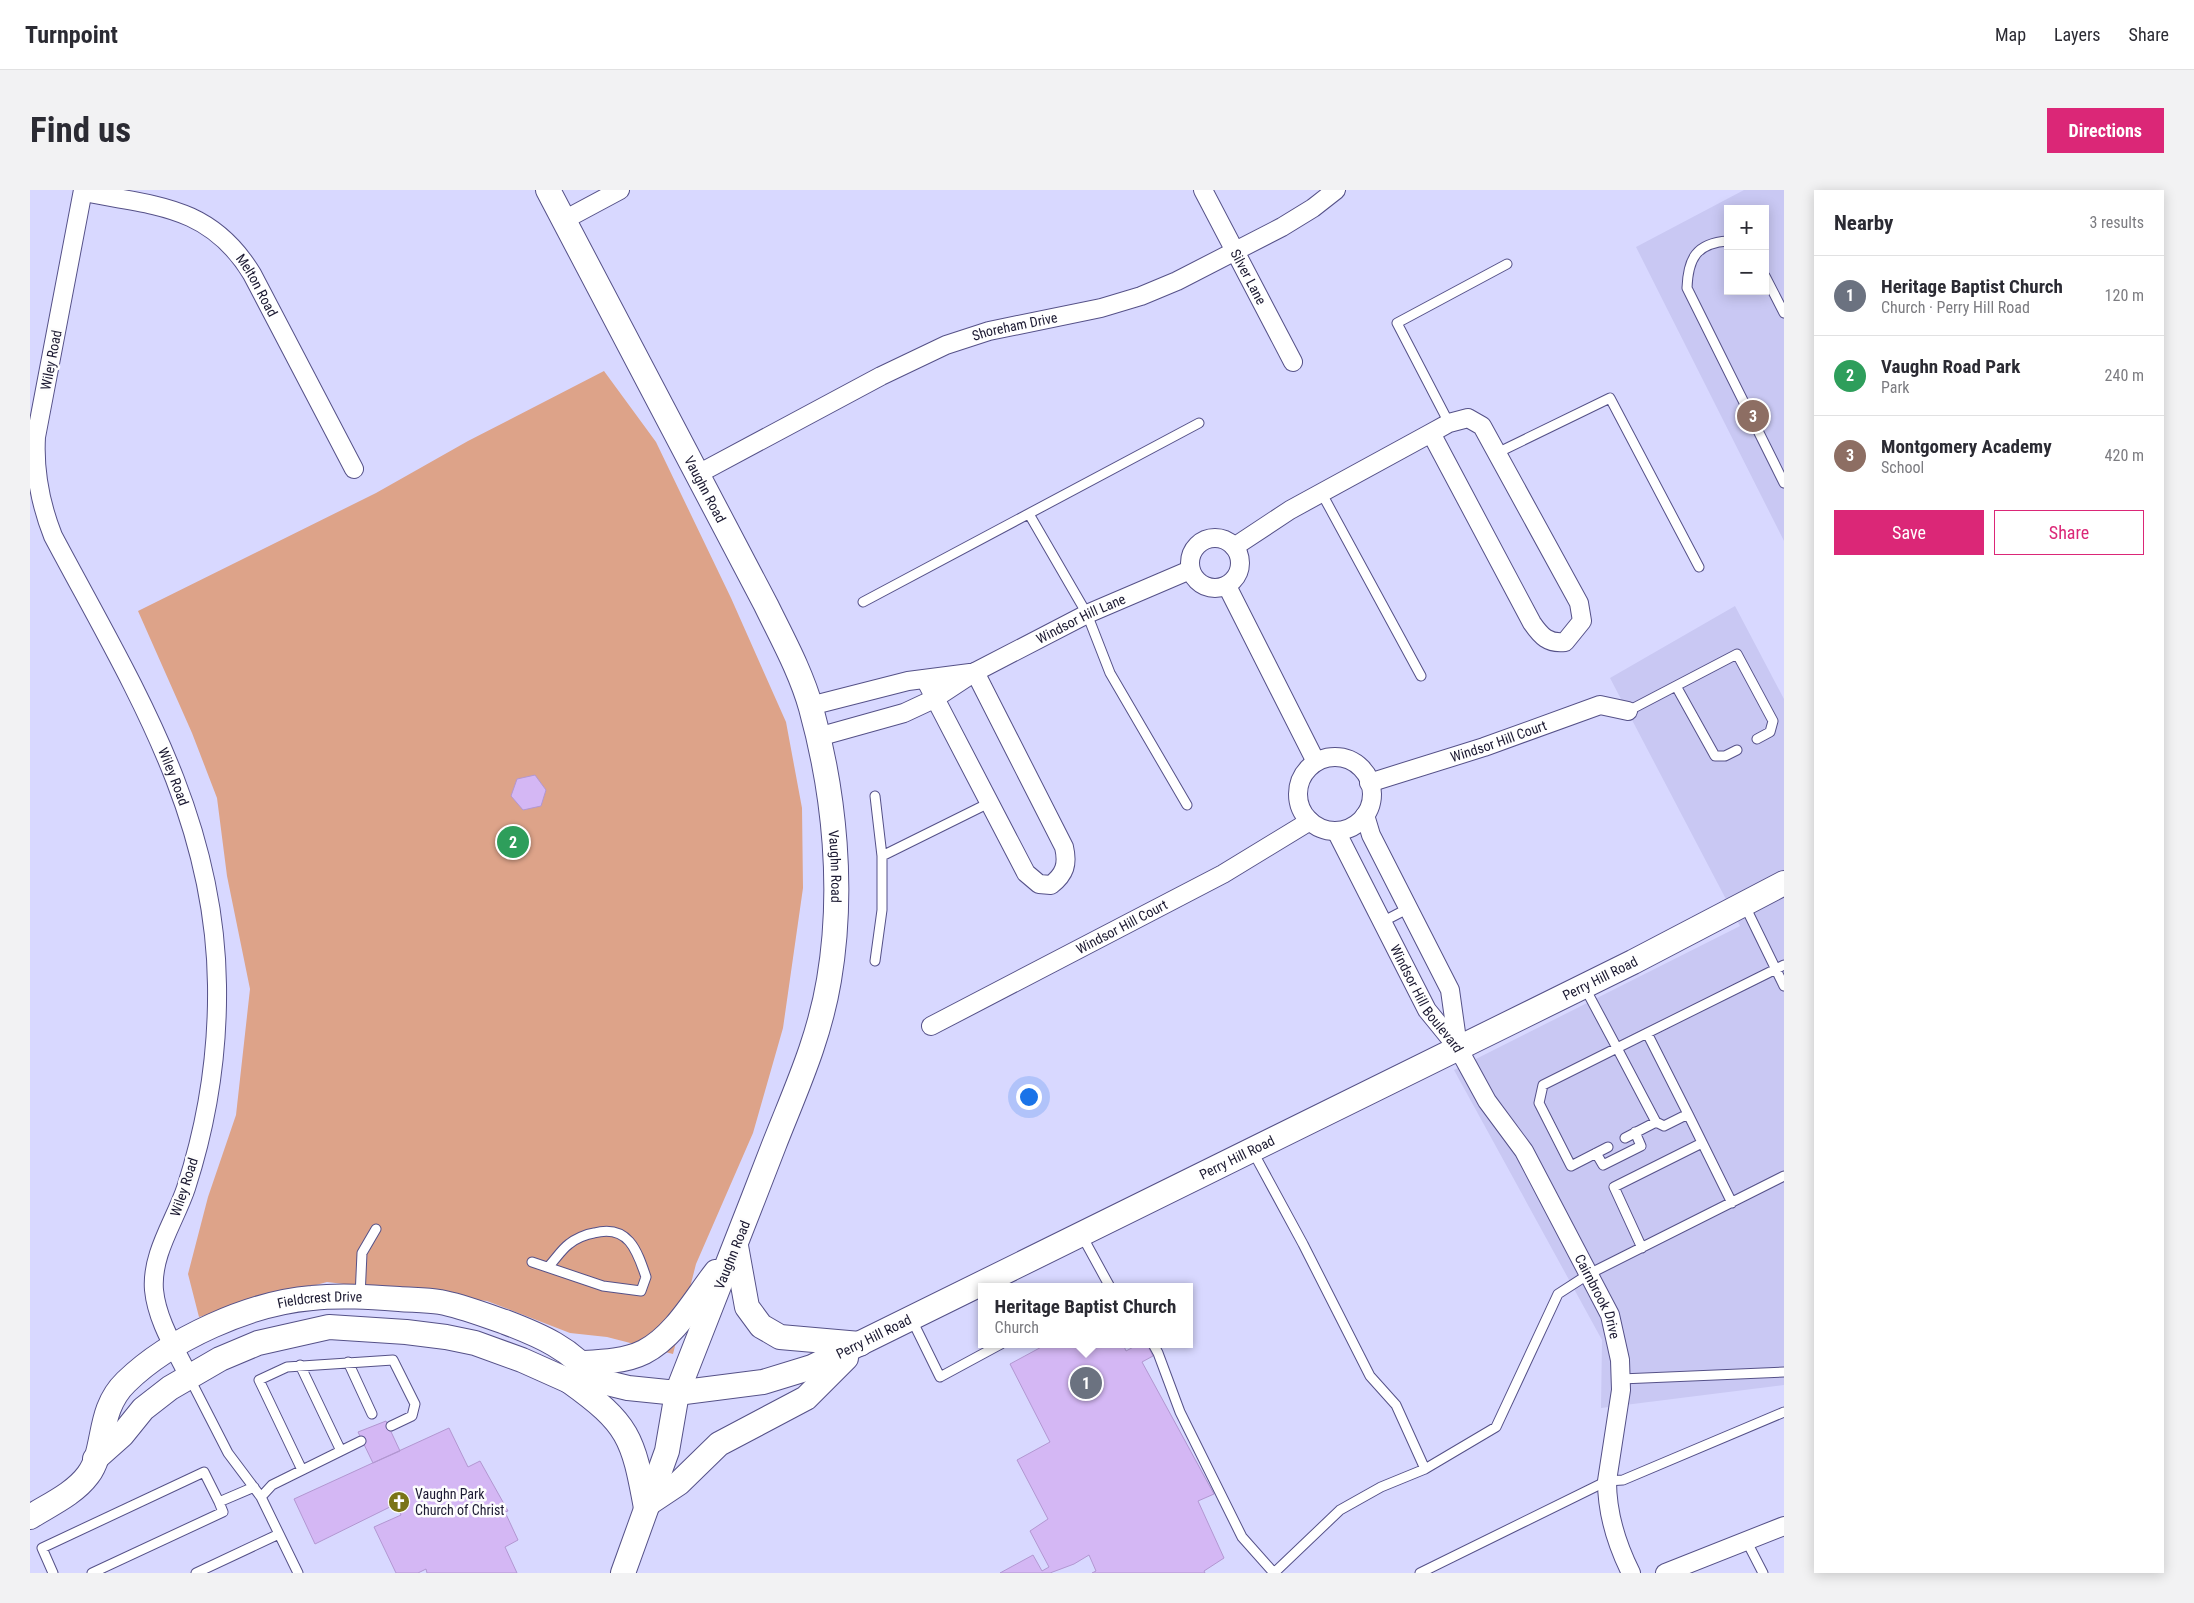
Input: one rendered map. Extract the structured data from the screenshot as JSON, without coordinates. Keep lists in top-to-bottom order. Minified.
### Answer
{"streets":{"main road":["Vaughn Road","Perry Hill Road","Fieldcrest Drive"],"street":["Silver Lane","Melton Road","Shoreham Drive","Wiley Road","Windsor Hill Lane","Windsor Hill Court","Windsor Hill Boulevard","Cairnbrook Drive"]},"crossings":[["Silver Lane","Shoreham Drive"],["Melton Road","Wiley Road"],["Shoreham Drive","Vaughn Road"],["Wiley Road","Fieldcrest Drive"],["Vaughn Road","Windsor Hill Lane"],["Vaughn Road","Perry Hill Road"],["Vaughn Road","Fieldcrest Drive"],["Windsor Hill Court","Windsor Hill Boulevard"],["Perry Hill Road","Windsor Hill Boulevard"],["Perry Hill Road","Cairnbrook Drive"],["Perry Hill Road","Fieldcrest Drive"],["Windsor Hill Boulevard","Cairnbrook Drive"]],"places":{"church":["Vaughn Park Church of Christ"]},"page":{"header":"Turnpoint","nav":["Map","Layers","Share"],"buttons":["Directions",["Save","Share"]],"title":"Find us","heading":["Nearby","3 results"],"map_buttons":["+","−"],"list":[{"mark":"1","name":"Heritage Baptist Church","note":"Church · Perry Hill Road","value":"120 m"},{"mark":"2","name":"Vaughn Road Park","note":"Park","value":"240 m"},{"mark":"3","name":"Montgomery Academy","note":"School","value":"420 m"}],"pins":["3","2","1"],"popup":["Heritage Baptist Church","Church"]}}
